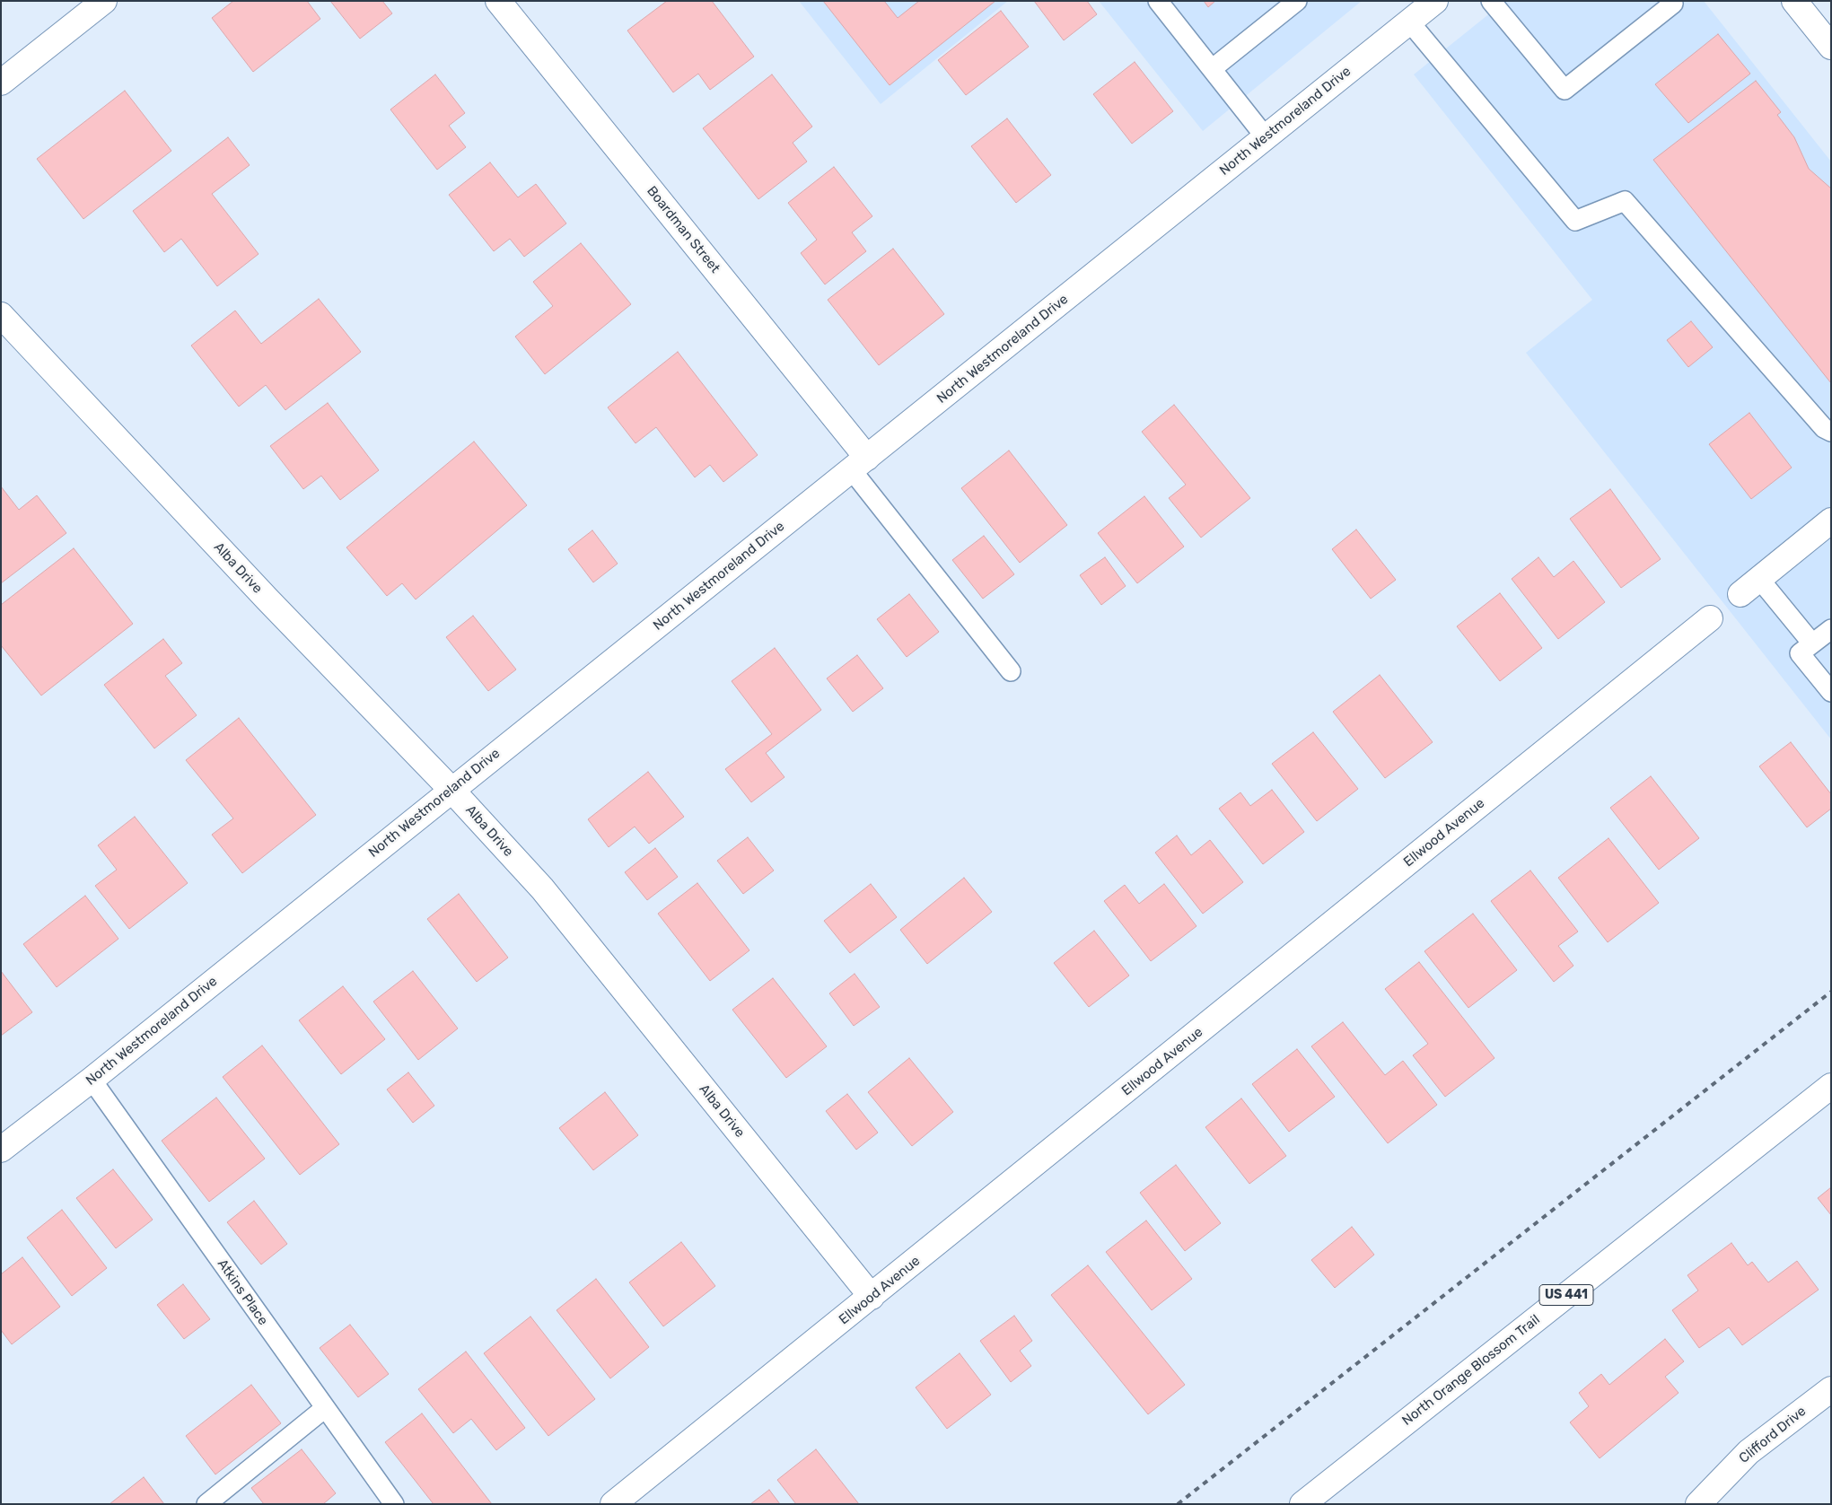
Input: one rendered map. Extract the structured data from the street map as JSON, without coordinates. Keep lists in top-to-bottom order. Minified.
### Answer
{"streets":{"main road":["North Westmoreland Drive","Boardman Street","Alba Drive","Ellwood Avenue","US 441","North Orange Blossom Trail","Clifford Drive"],"lane":["Atkins Place"]},"crossings":[["North Westmoreland Drive","Boardman Street"],["North Westmoreland Drive","Alba Drive"],["North Westmoreland Drive","Atkins Place"],["Alba Drive","Ellwood Avenue"]]}
